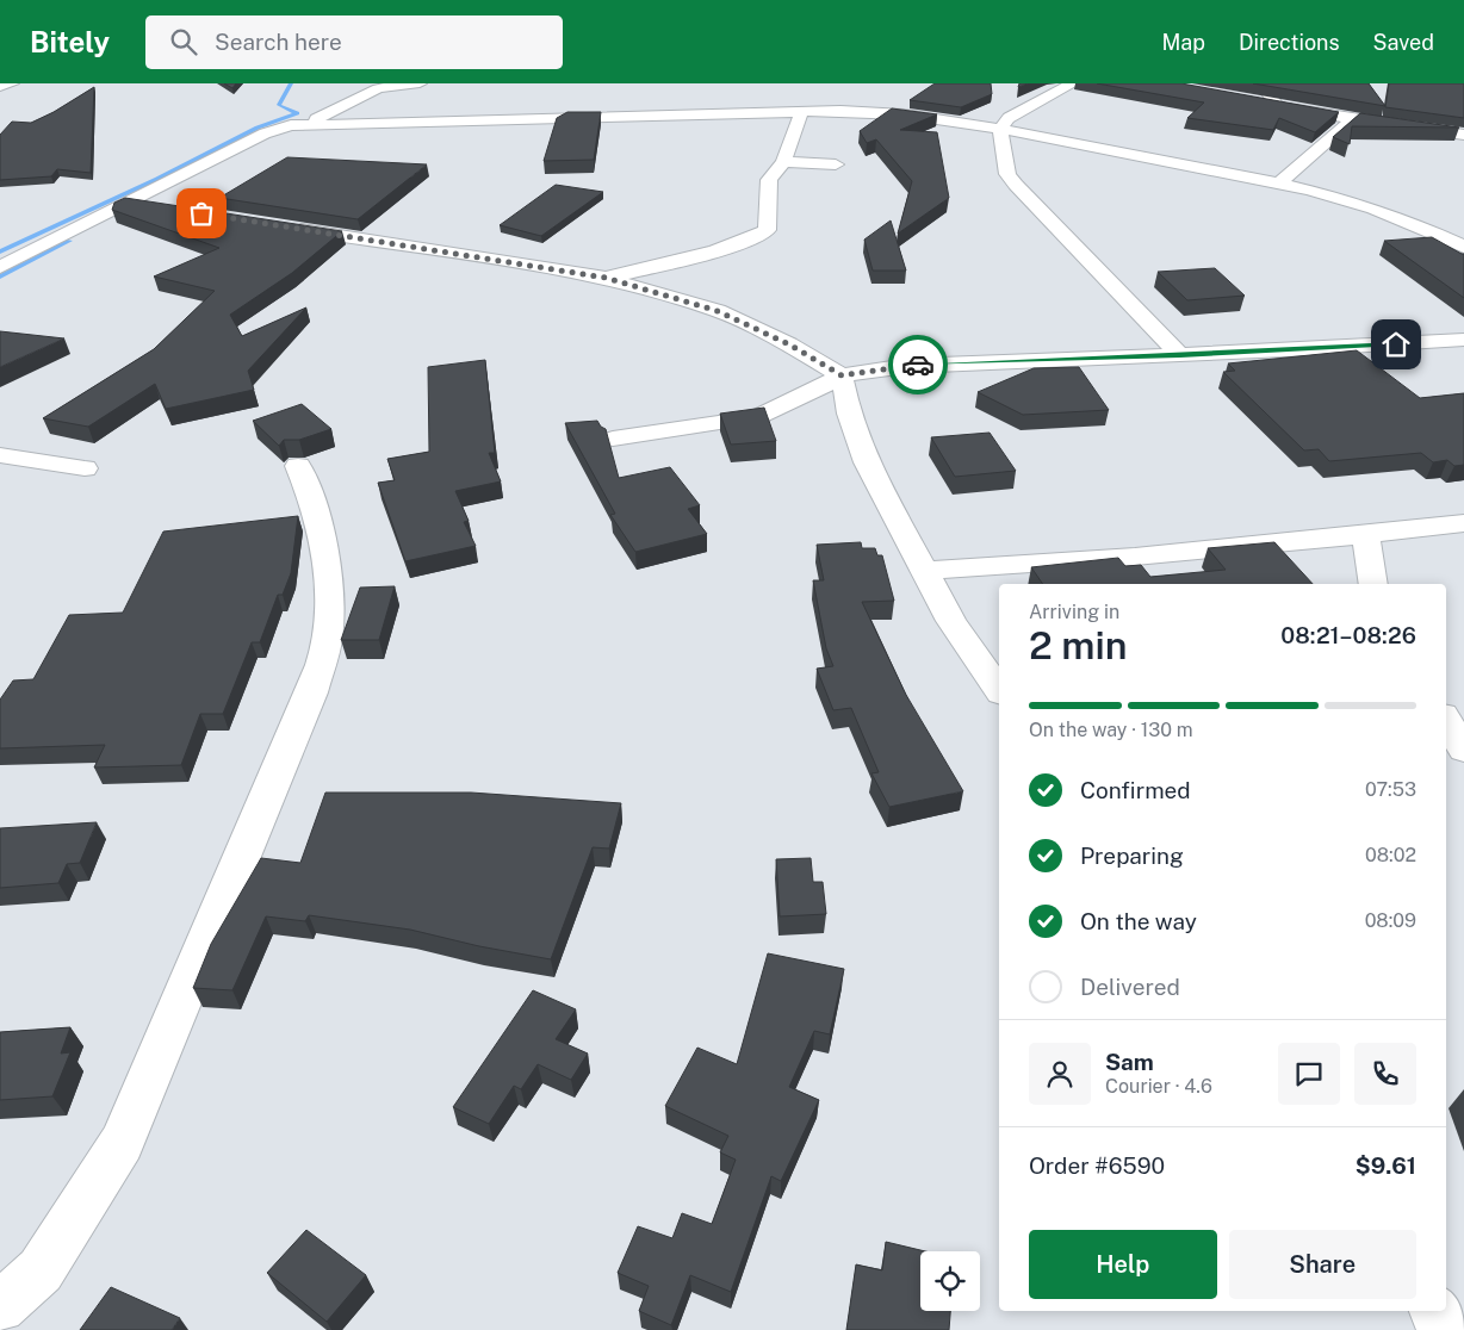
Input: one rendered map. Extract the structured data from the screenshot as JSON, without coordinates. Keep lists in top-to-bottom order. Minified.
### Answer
{"page":{"header":"Bitely","search":"Search here","nav":["Map","Directions","Saved"],"heading":["2 min","Arriving in","08:21–08:26"],"panel":["Sam","Courier · 4.6","Order #6590","$9.61"],"bar":"On the way · 130 m","list":[["Confirmed","07:53"],["Preparing","08:02"],["On the way","08:09"],"Delivered"],"buttons":["Help","Share"]}}
